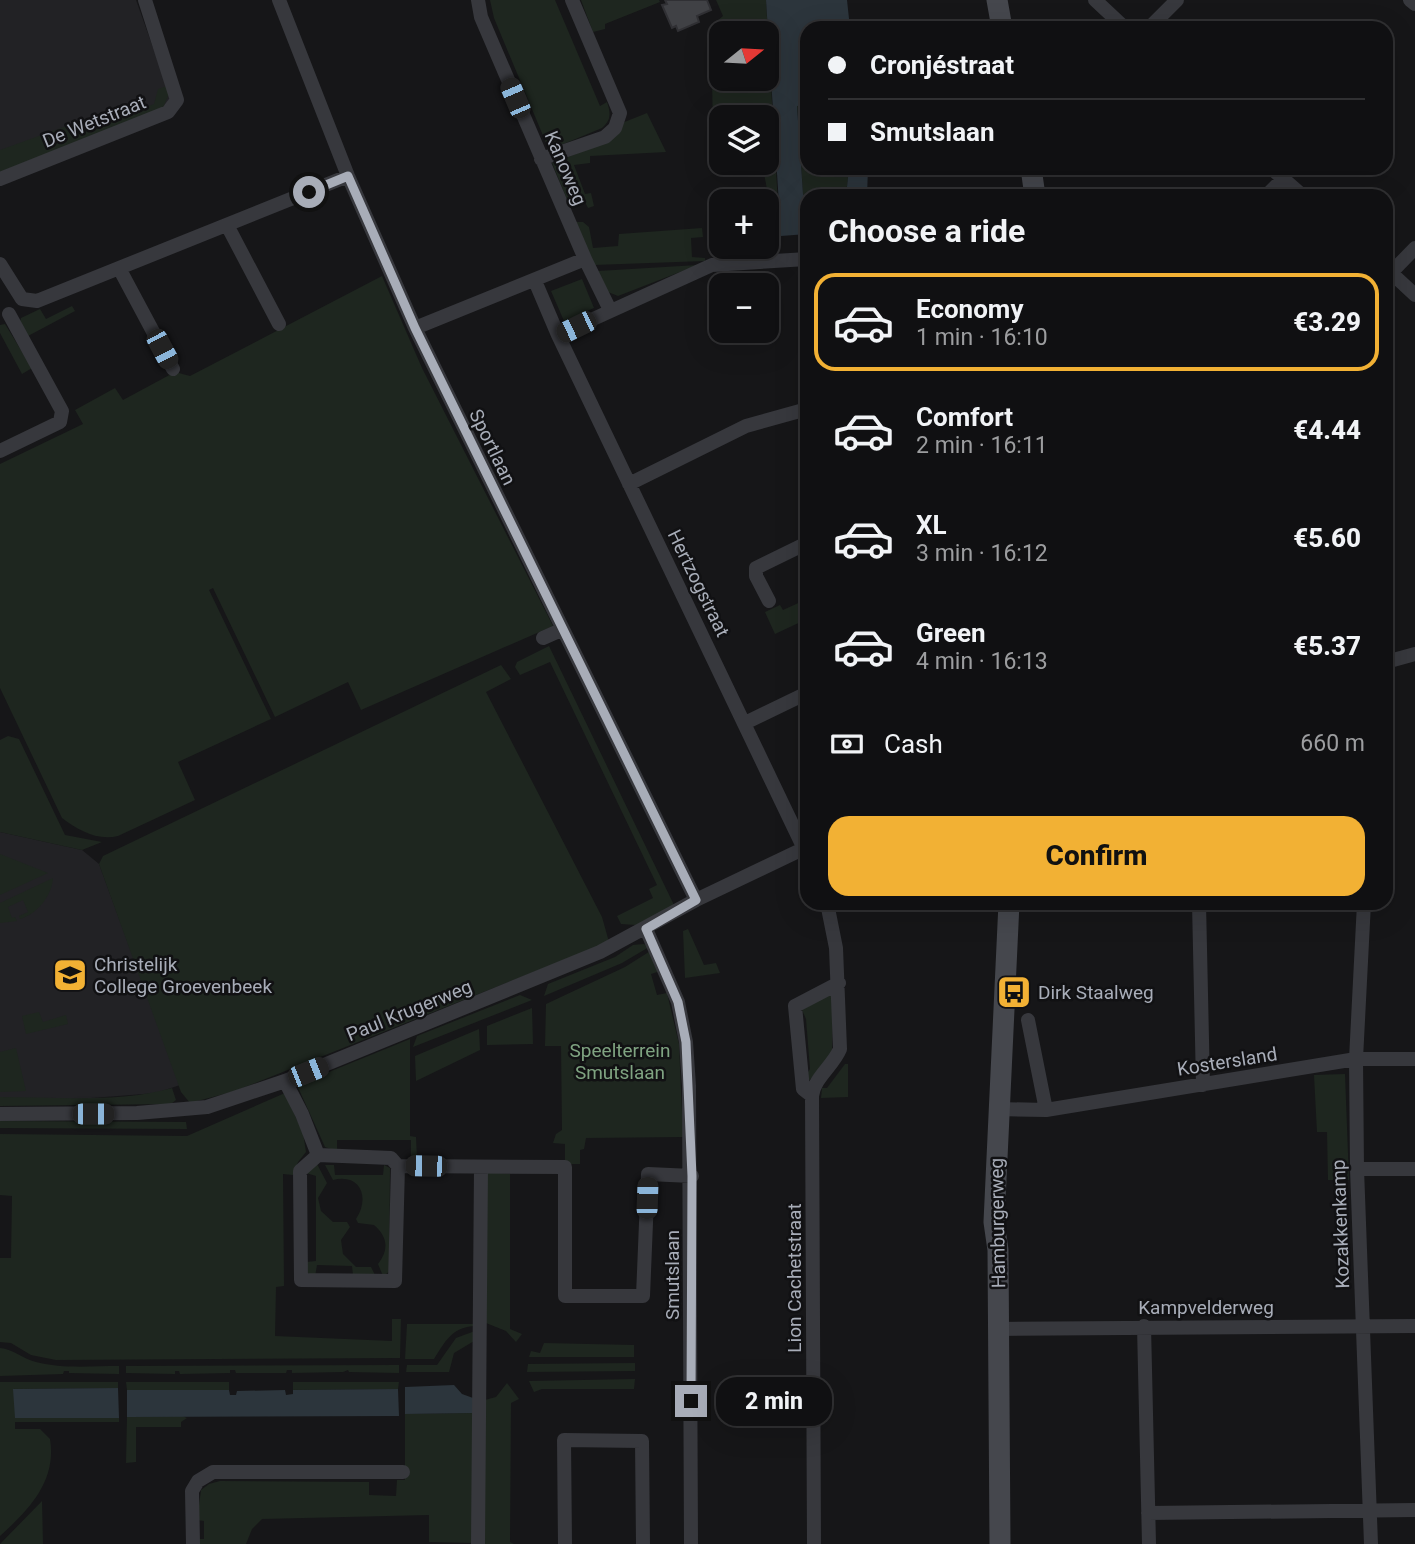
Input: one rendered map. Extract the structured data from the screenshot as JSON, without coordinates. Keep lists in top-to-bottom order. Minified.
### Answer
{"streets":{"street":["De Wetstraat","Kanoweg","Sportlaan","Hertzogstraat","Paul Krugerweg","Kostersland","Hamburgerweg","Kozakkenkamp","Smutslaan","Lion Cachetstraat","Kampvelderweg"]},"crossings":[["Sportlaan","Paul Krugerweg"],["Paul Krugerweg","Smutslaan"],["Kostersland","Hamburgerweg"],["Kostersland","Kozakkenkamp"],["Hamburgerweg","Kampvelderweg"],["Kozakkenkamp","Kampvelderweg"]],"parks":["Speelterrein Smutslaan"],"places":{"school or university":["Christelijk College Groevenbeek"],"bus stop":["Dirk Staalweg"]},"north":"right","page":{"map_buttons":["+","−"],"banner":["Cronjéstraat","Smutslaan"],"heading":"Choose a ride","list":[{"name":"Economy","note":"1 min · 16:10","value":"€3.29"},{"name":"Comfort","note":"2 min · 16:11","value":"€4.44"},{"name":"XL","note":"3 min · 16:12","value":"€5.60"},{"name":"Green","note":"4 min · 16:13","value":"€5.37"}],"pay":["Cash","660 m"],"buttons":"Confirm","bubble":"2 min"}}
